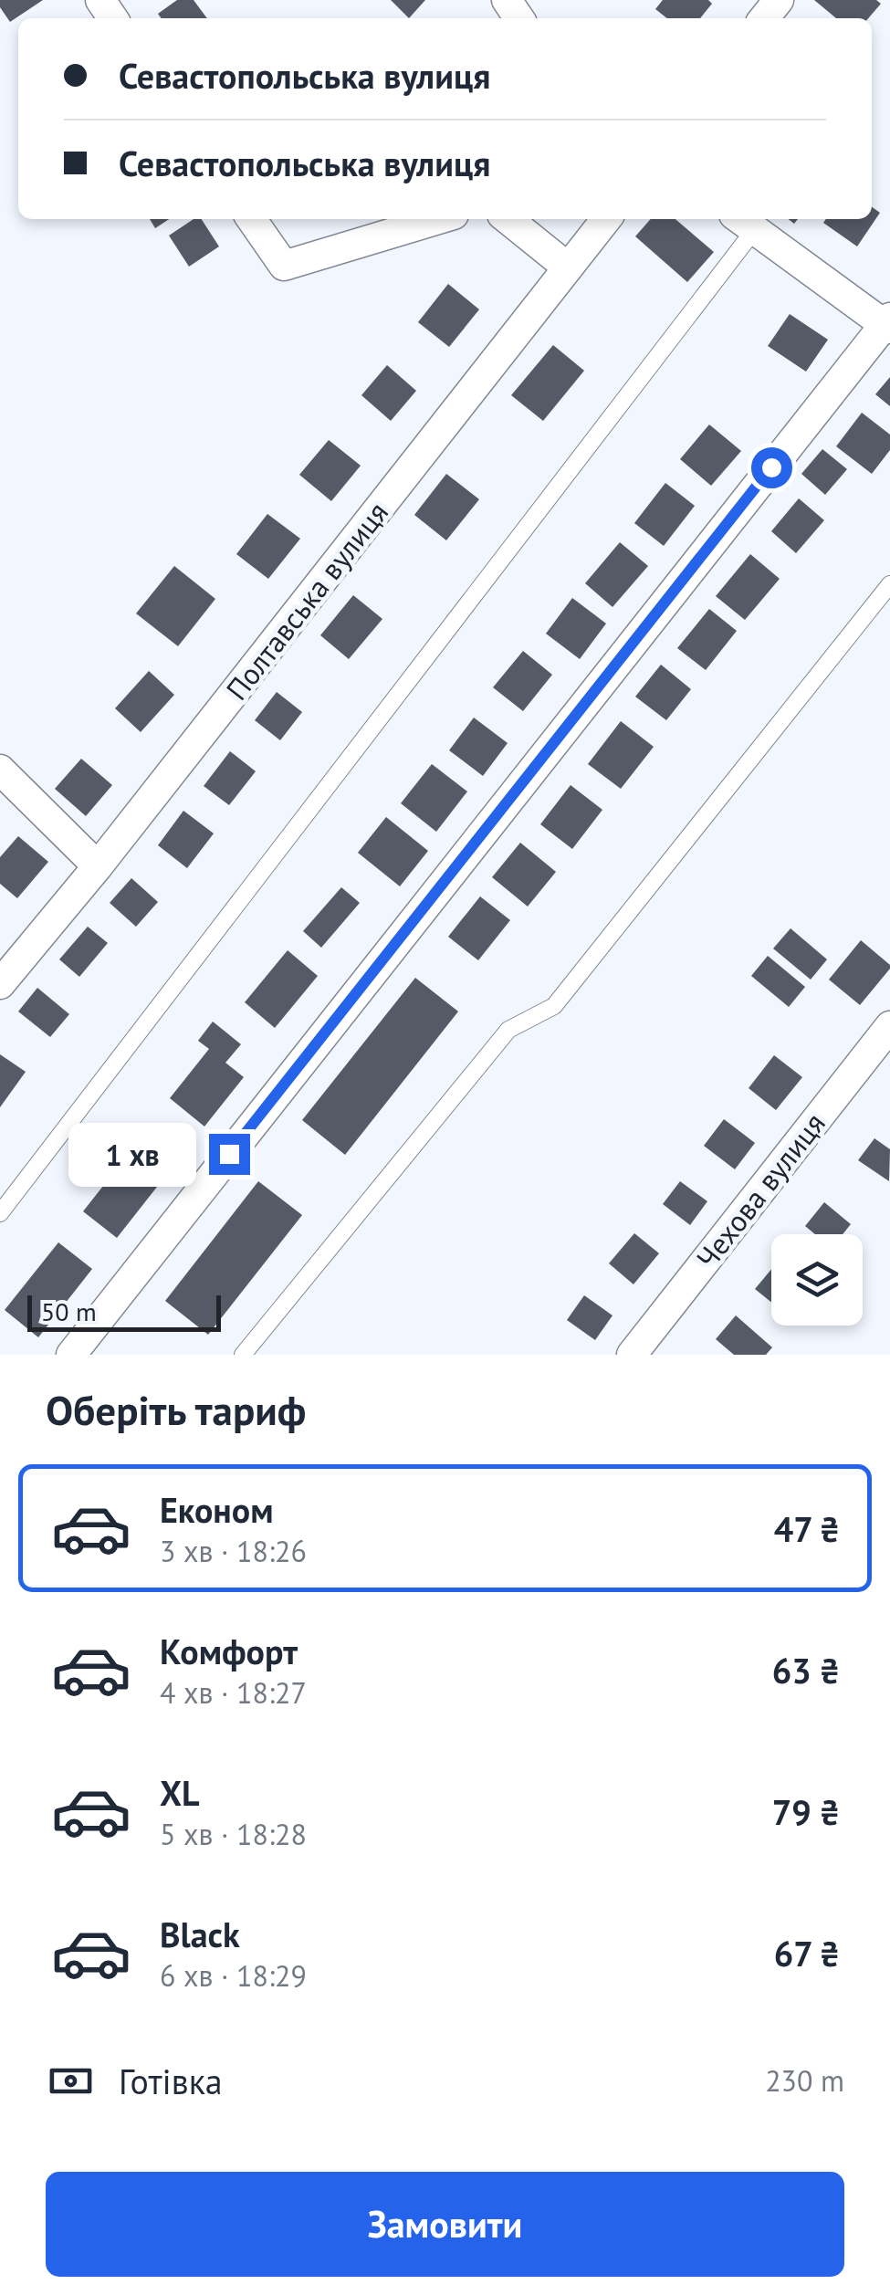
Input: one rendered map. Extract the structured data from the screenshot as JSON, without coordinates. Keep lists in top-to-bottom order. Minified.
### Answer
{"streets":{"street":["Полтавська вулиця","Чехова вулиця"]},"scale_bar":"50 m","page":{"banner":["Севастопольська вулиця","Севастопольська вулиця"],"bubble":"1 хв","scale":"50 m","heading":"Оберіть тариф","list":[{"name":"Економ","note":"3 хв · 18:26","value":"47 ₴"},{"name":"Комфорт","note":"4 хв · 18:27","value":"63 ₴"},{"name":"XL","note":"5 хв · 18:28","value":"79 ₴"},{"name":"Black","note":"6 хв · 18:29","value":"67 ₴"}],"pay":["Готівка","230 m"],"buttons":"Замовити"}}
